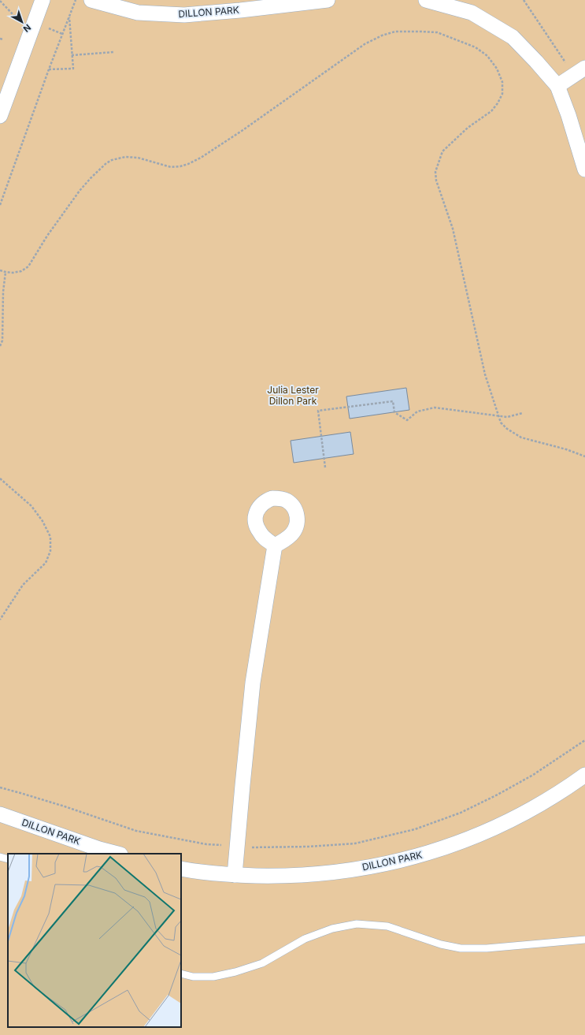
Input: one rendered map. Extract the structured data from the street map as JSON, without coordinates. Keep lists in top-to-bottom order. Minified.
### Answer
{"streets":{"street":["DILLON PARK"]},"parks":["Julia Lester Dillon Park"],"north":"bottom right"}
